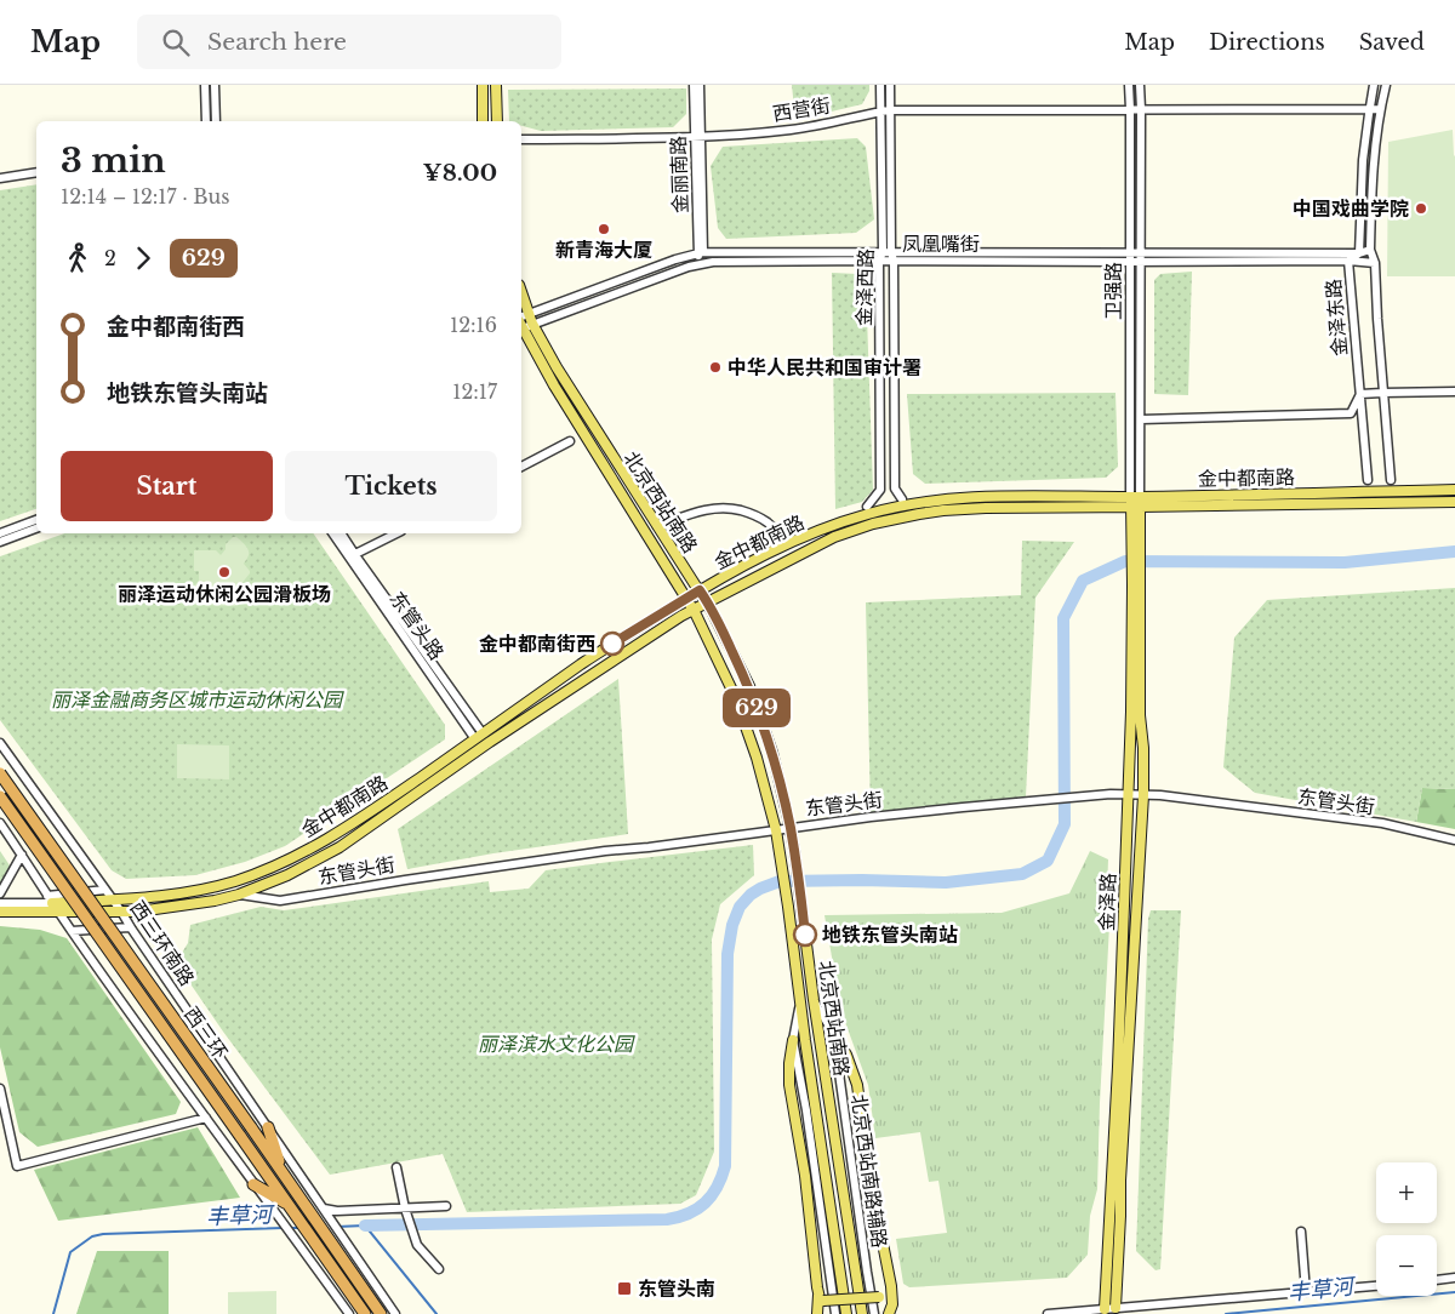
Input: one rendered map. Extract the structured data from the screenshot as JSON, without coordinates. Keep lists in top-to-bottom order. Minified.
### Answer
{"streets":{"highway":["西三环"],"main road":["金中都南路","北京西站南路","金泽路"],"street":["西营街","金丽南路","凤凰嘴街","金泽西路","卫强路","金泽东路","东管头路","东管头街","西三环南路","北京西站南路辅路"]},"crossings":[["西营街","金丽南路"],["西营街","金泽西路"],["西营街","卫强路"],["西营街","金泽东路"],["金丽南路","凤凰嘴街"],["凤凰嘴街","金泽西路"],["凤凰嘴街","卫强路"],["凤凰嘴街","金泽东路"],["凤凰嘴街","北京西站南路"],["卫强路","金中都南路"],["卫强路","金泽路"],["金中都南路","北京西站南路"],["金中都南路","东管头路"],["金中都南路","东管头街"],["金中都南路","金泽路"],["金中都南路","西三环南路"],["北京西站南路","东管头街"],["北京西站南路","北京西站南路辅路"],["东管头街","金泽路"]],"water":["丰草河"],"parks":["丽泽金融商务区城市运动休闲公园","丽泽滨水文化公园"],"places":{"other":["中国戏曲学院","新青海大厦","中华人民共和国审计署","丽泽运动休闲公园滑板场","金中都南街西","地铁东管头南站"],"transit":["东管头南"]},"lines":["bus line 629"],"page":{"header":"Map","search":"Search here","nav":["Map","Directions","Saved"],"on_map":"629","heading":["3 min","12:14 – 12:17 · Bus","¥8.00"],"legs":["2","629"],"list":[{"name":"金中都南街西","value":"12:16"},{"name":"地铁东管头南站","value":"12:17"}],"buttons":["Start","Tickets"],"map_buttons":["+","−"]}}
